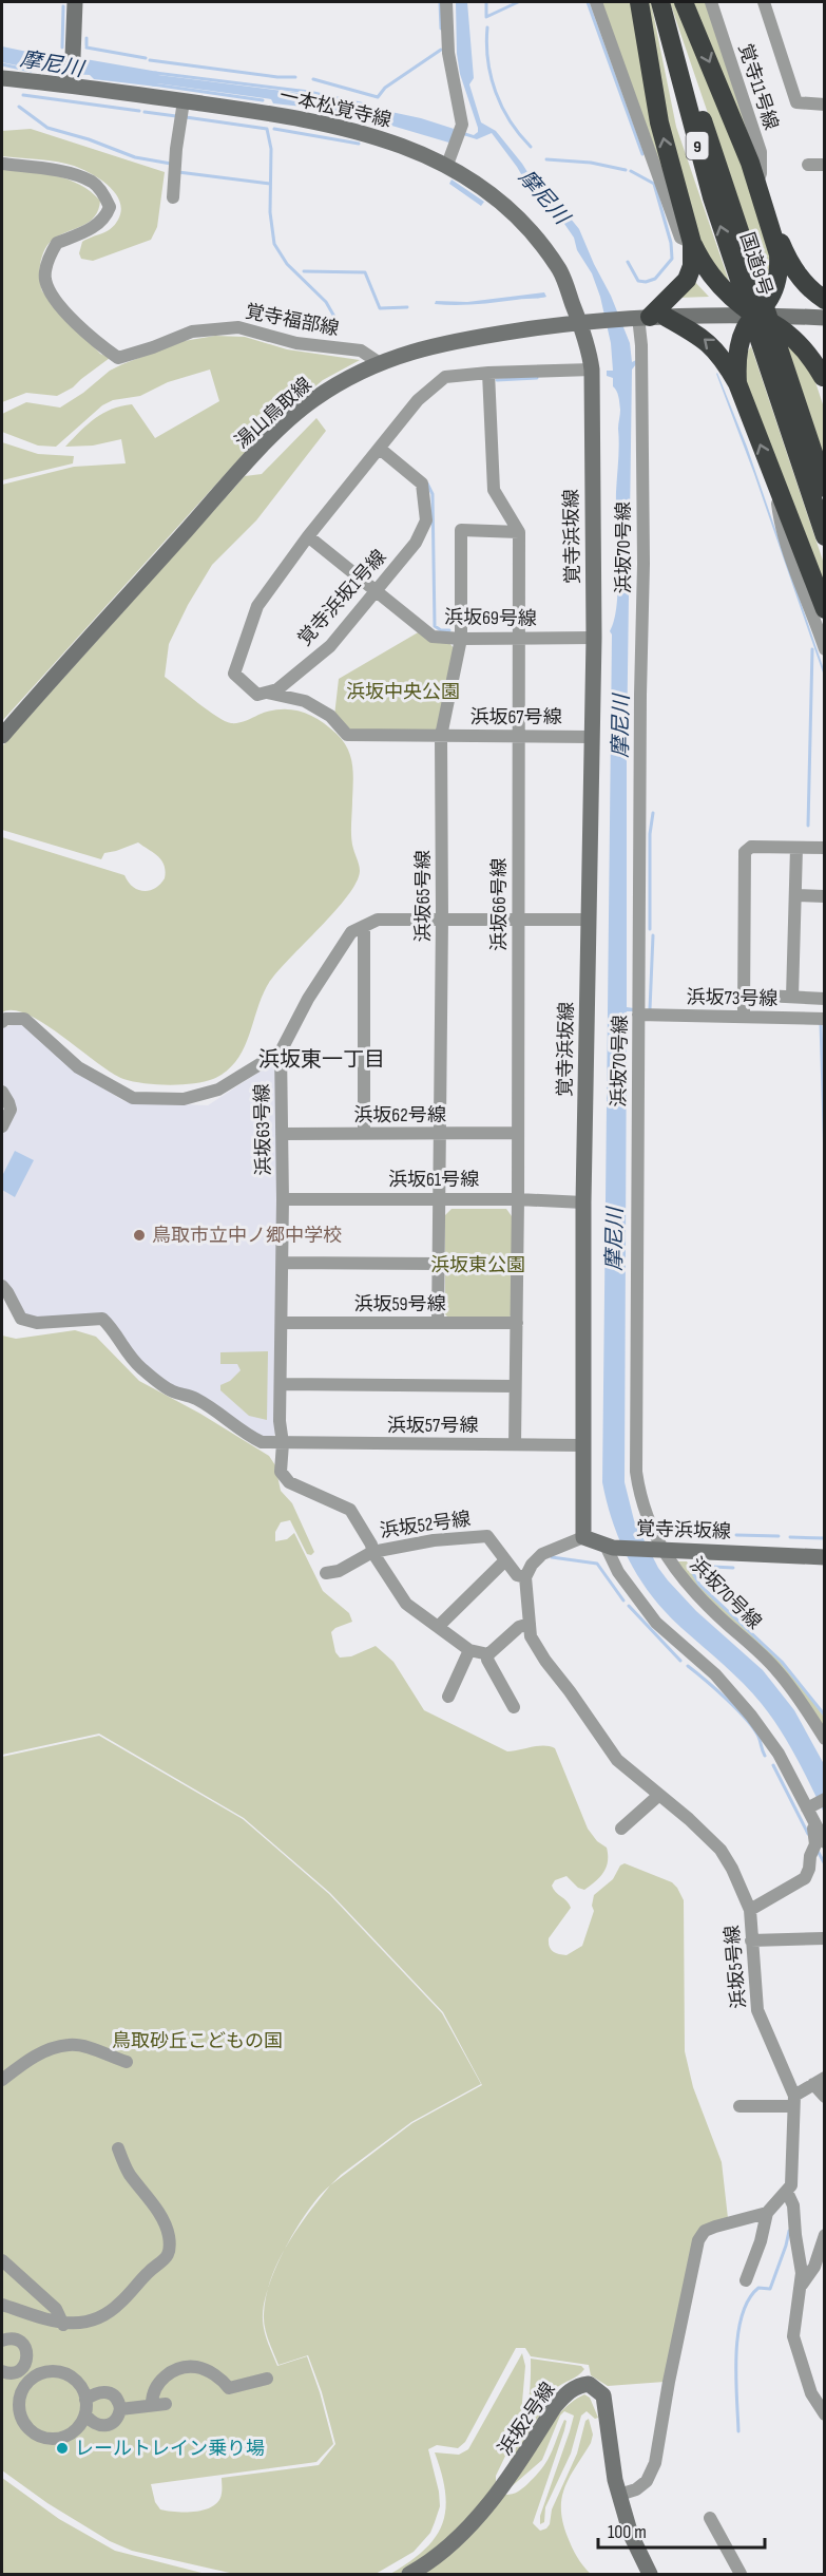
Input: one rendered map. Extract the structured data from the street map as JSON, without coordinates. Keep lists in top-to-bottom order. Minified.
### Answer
{"streets":{"highway":["9","国道9号"],"street":["覚寺11号線","一本松覚寺線","覚寺福部線","湯山鳥取線","覚寺浜坂線","浜坂70号線","覚寺浜坂1号線","浜坂69号線","浜坂67号線","浜坂65号線","浜坂66号線","浜坂73号線","浜坂62号線","浜坂63号線","浜坂61号線","浜坂59号線","浜坂57号線","浜坂52号線","浜坂5号線","浜坂2号線"]},"crossings":[["一本松覚寺線","湯山鳥取線"],["一本松覚寺線","覚寺浜坂線"],["覚寺福部線","湯山鳥取線"],["湯山鳥取線","覚寺浜坂線"],["湯山鳥取線","浜坂70号線"],["覚寺浜坂線","浜坂70号線"],["覚寺浜坂線","浜坂69号線"],["覚寺浜坂線","浜坂67号線"],["覚寺浜坂線","浜坂61号線"],["覚寺浜坂線","浜坂57号線"],["浜坂70号線","浜坂73号線"],["覚寺浜坂1号線","浜坂69号線"],["覚寺浜坂1号線","浜坂67号線"],["浜坂69号線","浜坂65号線"],["浜坂69号線","浜坂66号線"],["浜坂67号線","浜坂65号線"],["浜坂67号線","浜坂66号線"],["浜坂65号線","浜坂66号線"],["浜坂65号線","浜坂62号線"],["浜坂65号線","浜坂61号線"],["浜坂65号線","浜坂59号線"],["浜坂66号線","浜坂62号線"],["浜坂66号線","浜坂61号線"],["浜坂66号線","浜坂59号線"],["浜坂66号線","浜坂57号線"],["浜坂62号線","浜坂63号線"],["浜坂63号線","浜坂61号線"],["浜坂63号線","浜坂59号線"],["浜坂63号線","浜坂57号線"],["浜坂63号線","浜坂52号線"],["浜坂52号線","浜坂5号線"]],"districts":["浜坂東一丁目"],"water":["摩尼川"],"parks":["浜坂中央公園","浜坂東公園","鳥取砂丘こどもの国"],"places":["鳥取市立中ノ郷中学校","レールトレイン乗り場"],"scale_bar":"100 m"}
